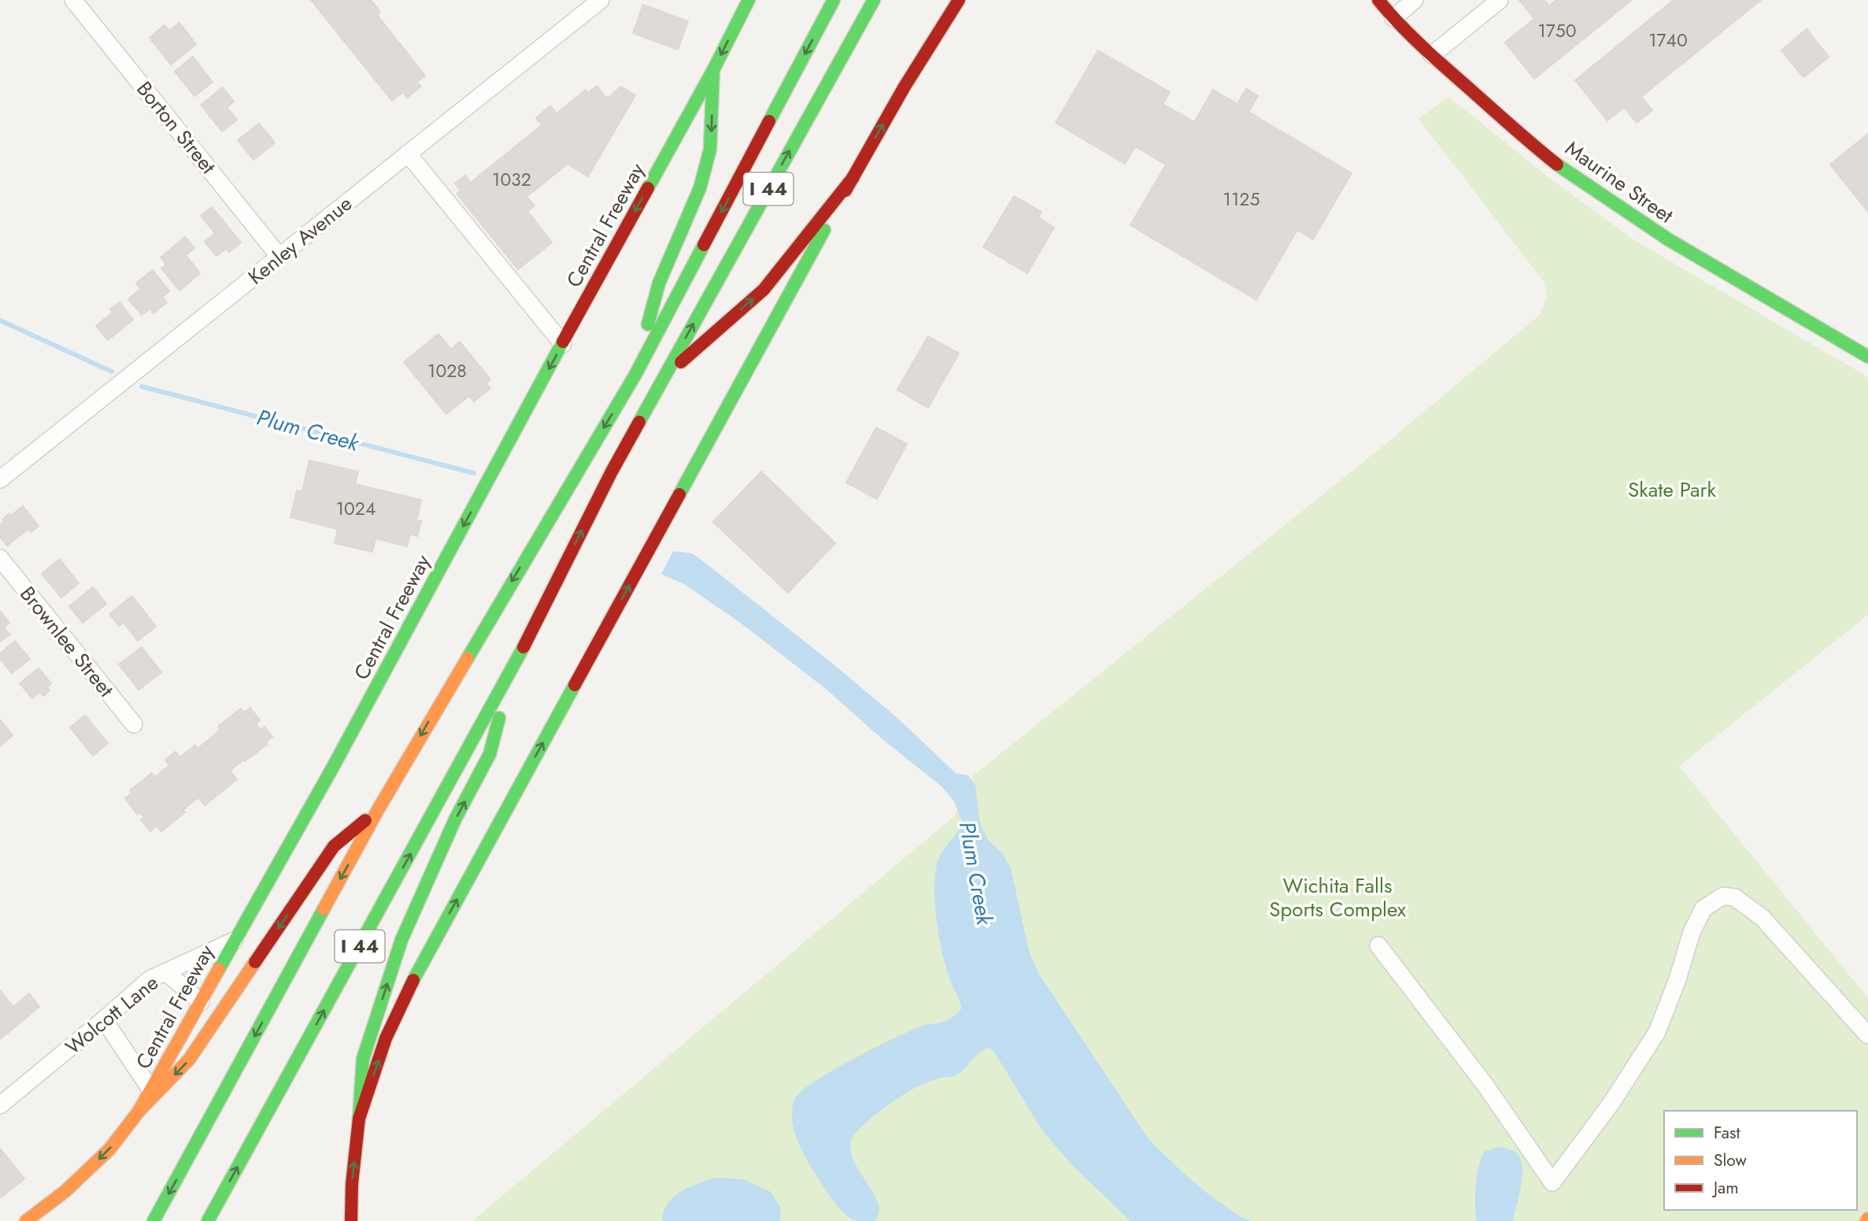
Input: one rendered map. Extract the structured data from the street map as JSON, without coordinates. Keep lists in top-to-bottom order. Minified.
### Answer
{"streets":{"main road":["Maurine Street","I 44","Central Freeway"],"street":["Borton Street","Kenley Avenue","Brownlee Street","Wolcott Lane"]},"crossings":[["Borton Street","Kenley Avenue"],["Central Freeway","Wolcott Lane"]],"water":["Plum Creek"],"parks":["Skate Park","Wichita Falls Sports Complex"],"house_numbers":["1750","1740","1032","1125","1028","1024"],"legend":["Fast","Slow","Jam"]}
